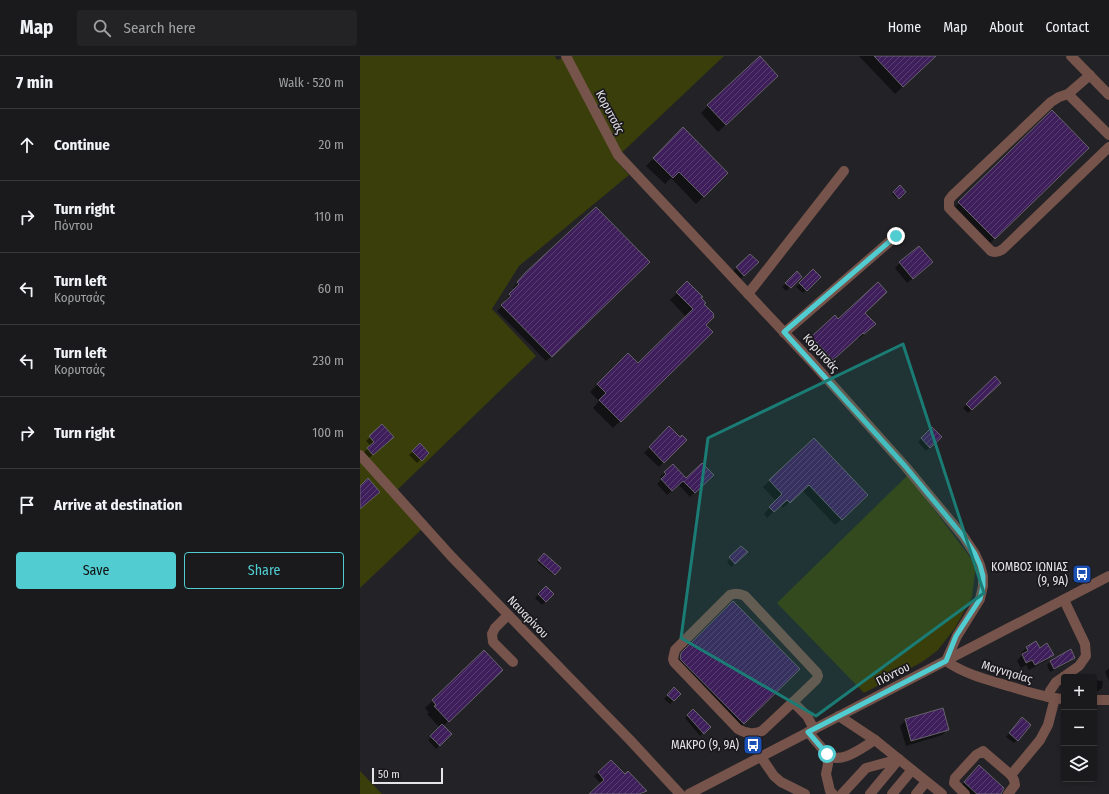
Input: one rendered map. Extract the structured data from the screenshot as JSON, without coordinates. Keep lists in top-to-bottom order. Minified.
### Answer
{"streets":{"street":["Κορυτσάς","Ναυαρίνου","Μαγνησίας","Πόντου"]},"crossings":[["Κορυτσάς","Μαγνησίας"],["Κορυτσάς","Πόντου"],["Μαγνησίας","Πόντου"]],"places":{"bus stop":["ΚΟΜΒΟΣ ΙΩΝΙΑΣ (9, 9Α)","ΜΑΚΡΟ (9, 9Α)"]},"scale_bar":"50 m","page":{"header":"Map","search":"Search here","nav":["Home","Map","About","Contact"],"heading":["7 min","Walk · 520 m"],"list":[["Continue","20 m"],["Turn right","Πόντου","110 m"],["Turn left","Κορυτσάς","60 m"],["Turn left","Κορυτσάς","230 m"],["Turn right","100 m"],"Arrive at destination"],"buttons":["Save","Share"],"map_buttons":["+","−"],"scale":"50 m"}}
